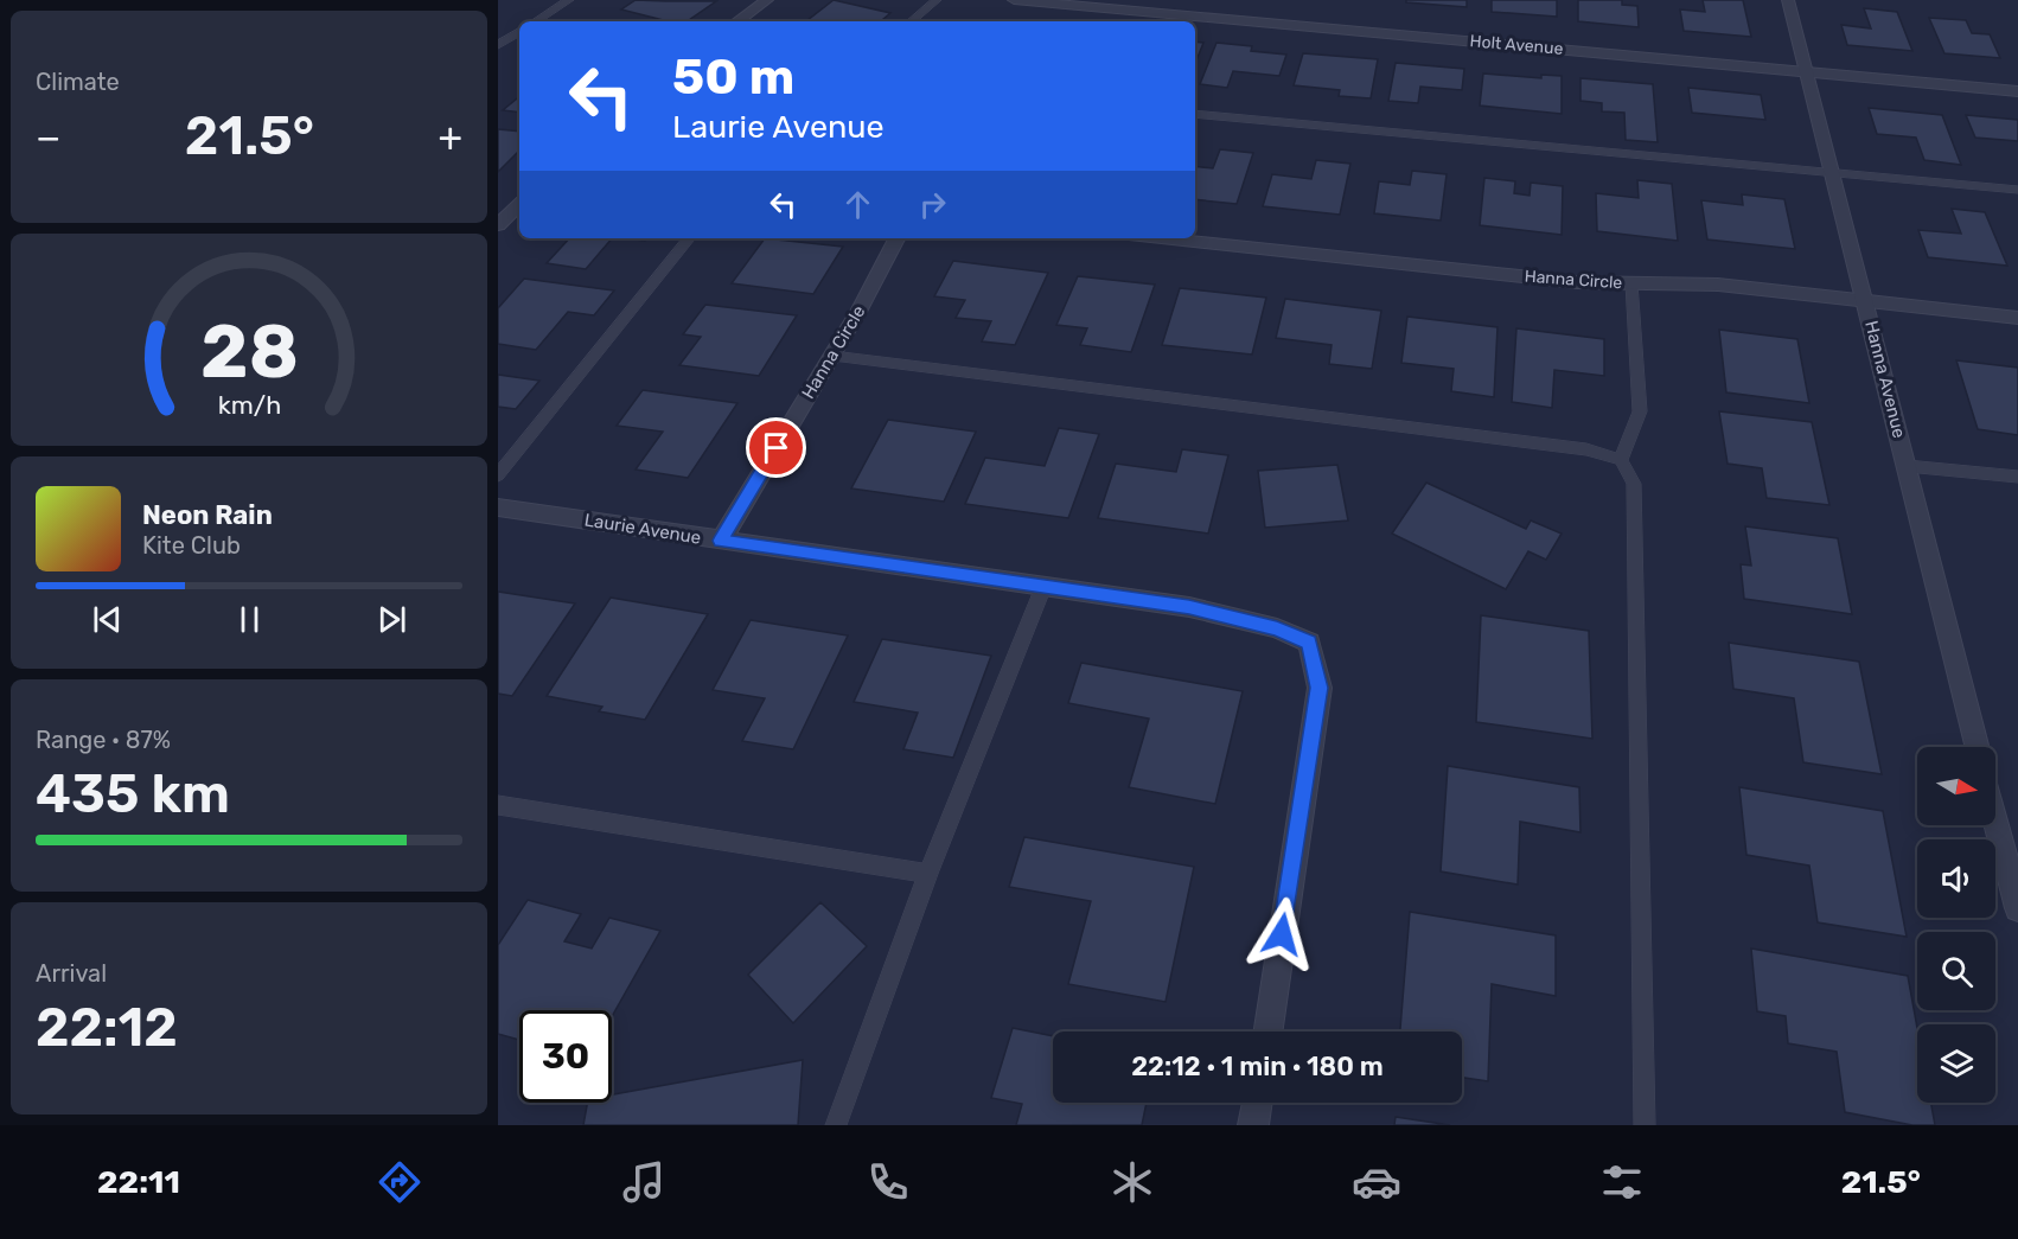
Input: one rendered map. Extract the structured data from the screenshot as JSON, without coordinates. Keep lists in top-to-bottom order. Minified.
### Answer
{"streets":{"street":["Holt Avenue","Hanna Circle","Hanna Avenue","Laurie Avenue"]},"crossings":[["Holt Avenue","Hanna Avenue"],["Hanna Circle","Hanna Avenue"],["Hanna Circle","Laurie Avenue"]],"north":"right","page":{"tile":["Climate",["Range · 87%","435 km"],["Arrival","22:12"]],"turn":["50 m","Laurie Avenue"],"heat":["−","21.5°","+"],"song":["Neon Rain","Kite Club"],"limit":"30","trip":"22:12 · 1 min · 180 m","tabs":["22:11","21.5°"],"gauge":["28","km/h"]}}
